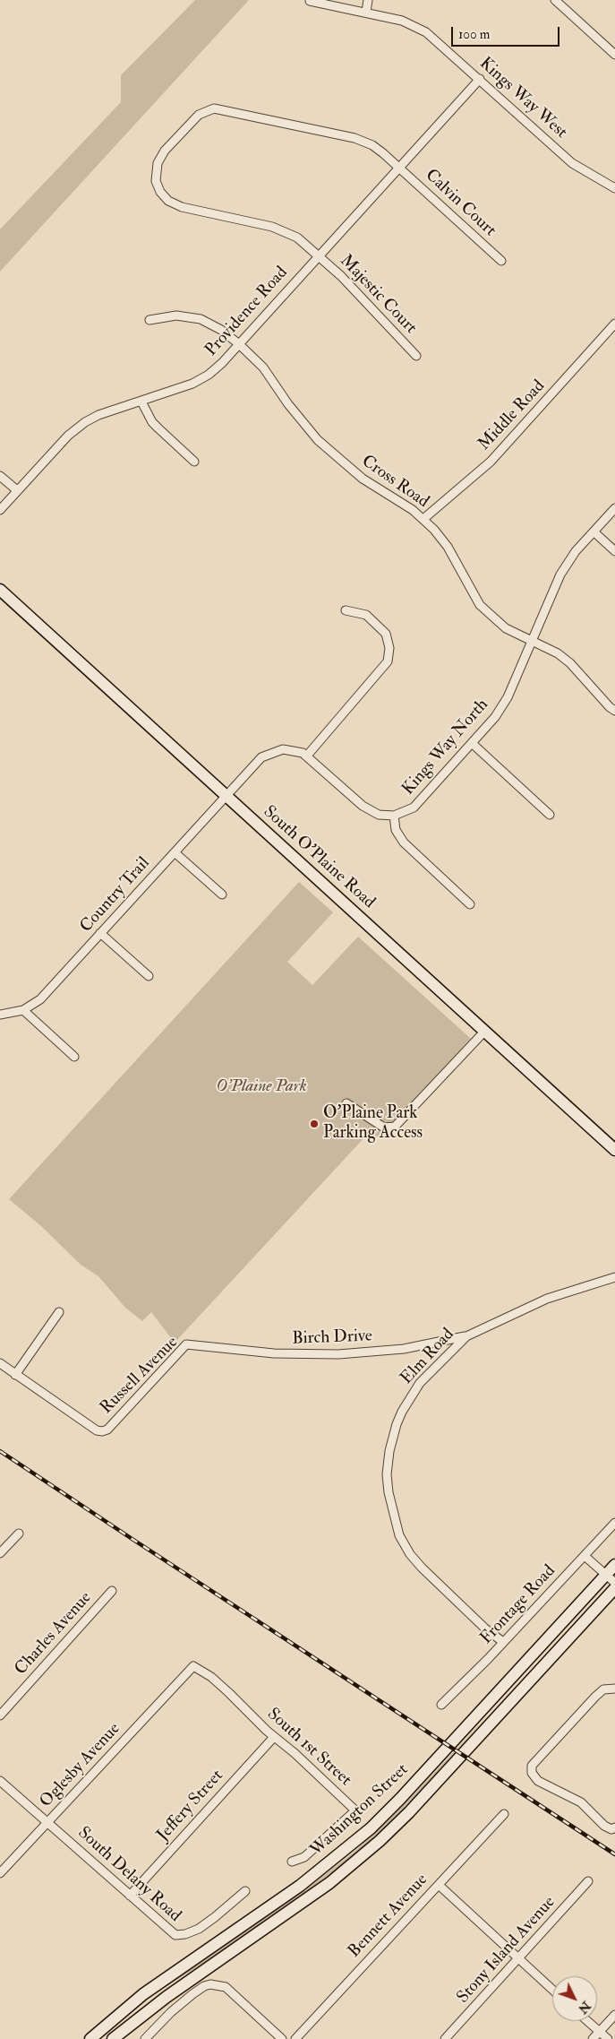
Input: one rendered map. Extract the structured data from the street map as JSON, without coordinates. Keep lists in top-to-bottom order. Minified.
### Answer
{"streets":{"main road":["South O'Plaine Road","Washington Street"],"street":["Kings Way West","Calvin Court","Majestic Court","Providence Road","Middle Road","Cross Road","Kings Way North","Country Trail","Birch Drive","Elm Road","Russell Avenue","Frontage Road","Charles Avenue","South 1st Street","Oglesby Avenue","Jeffery Street","South Delany Road","Bennett Avenue","Stony Island Avenue"]},"crossings":[["Kings Way West","Providence Road"],["Calvin Court","Majestic Court"],["Calvin Court","Providence Road"],["Majestic Court","Providence Road"],["Providence Road","Cross Road"],["Middle Road","Cross Road"],["Cross Road","Kings Way North"],["South O'Plaine Road","Country Trail"],["Birch Drive","Elm Road"],["Birch Drive","Russell Avenue"],["Elm Road","Frontage Road"],["South 1st Street","Oglesby Avenue"],["South 1st Street","Jeffery Street"],["Oglesby Avenue","South Delany Road"],["Jeffery Street","South Delany Road"]],"parks":["O'Plaine Park"],"places":["O'Plaine Park Parking Access"],"scale_bar":"100 m","north":"bottom right"}
